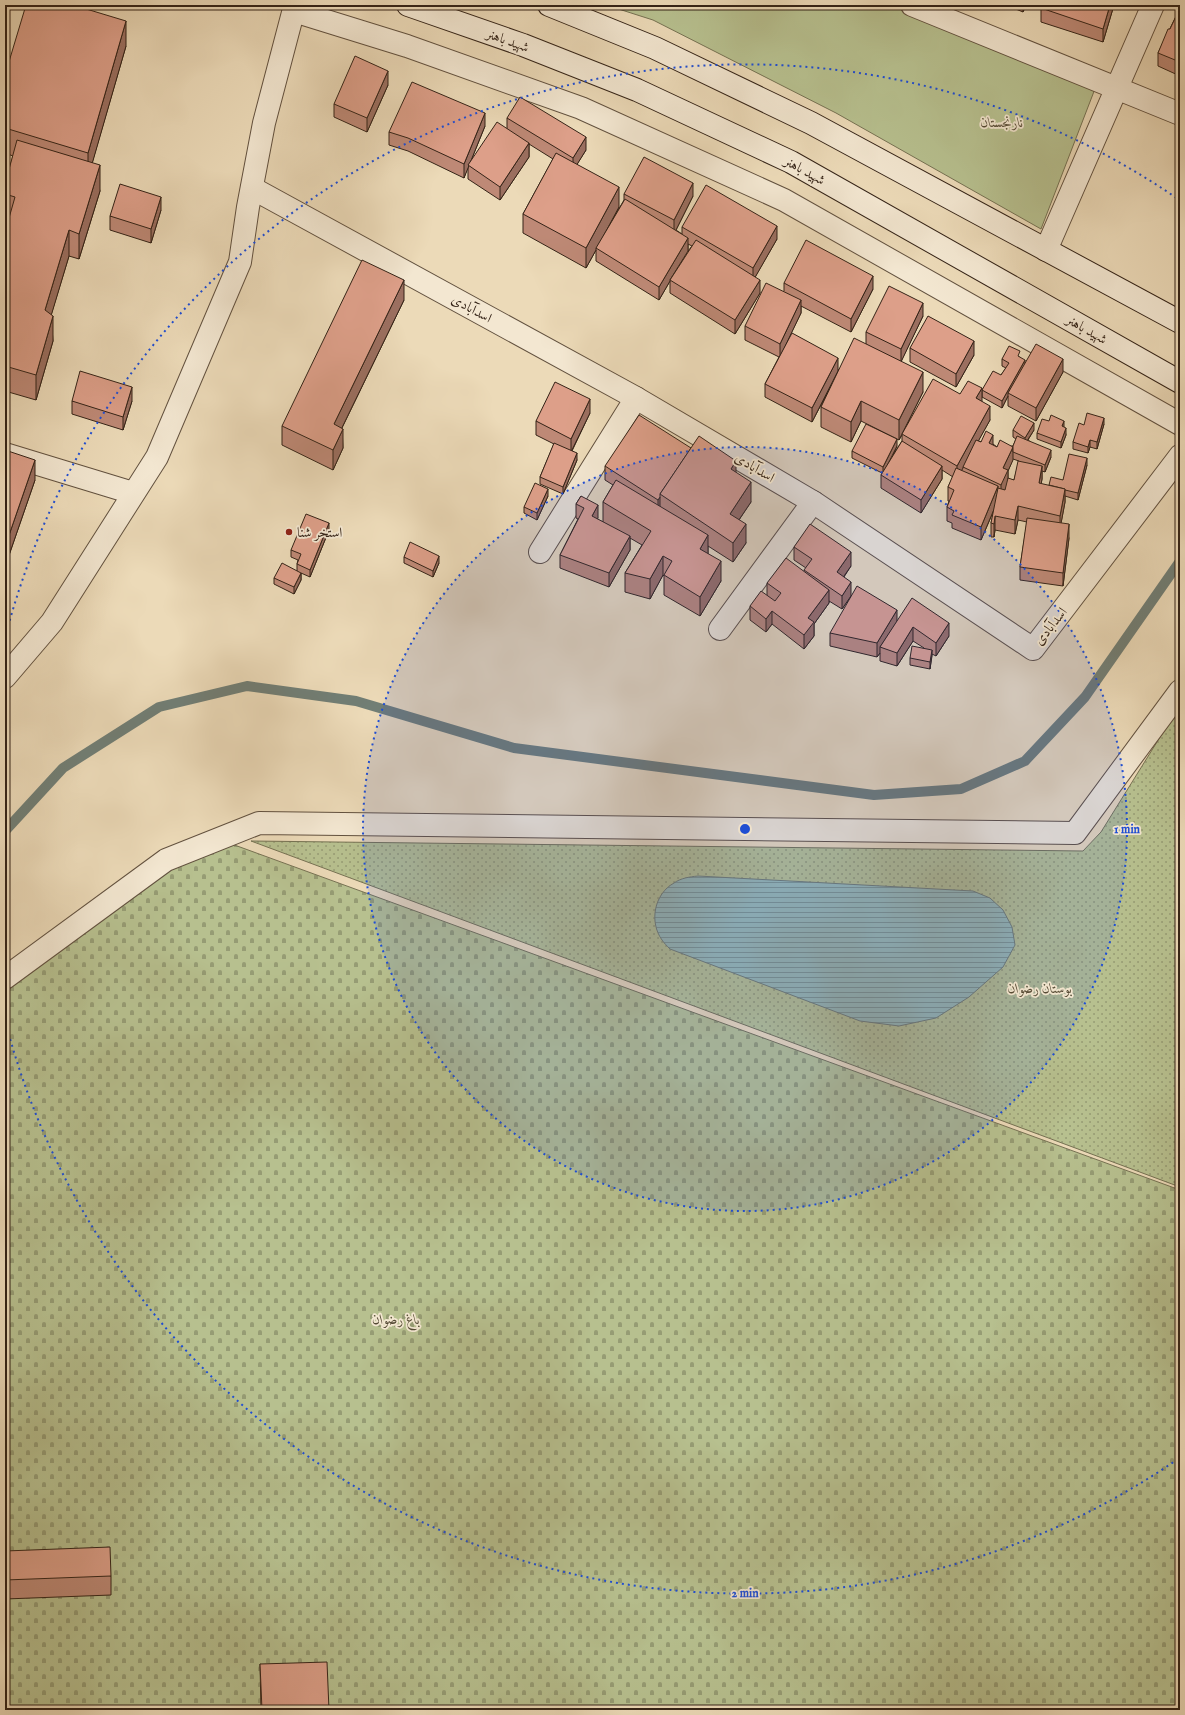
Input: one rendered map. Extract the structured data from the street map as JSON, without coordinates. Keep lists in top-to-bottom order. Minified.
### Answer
{"streets":{"street":["شهید باهنر","اسدآبادی"]},"parks":["نارنجستان","بوستان رضوان","باغ رضوان"],"places":["استخر شنا"],"rings":["1 min","2 min"]}
